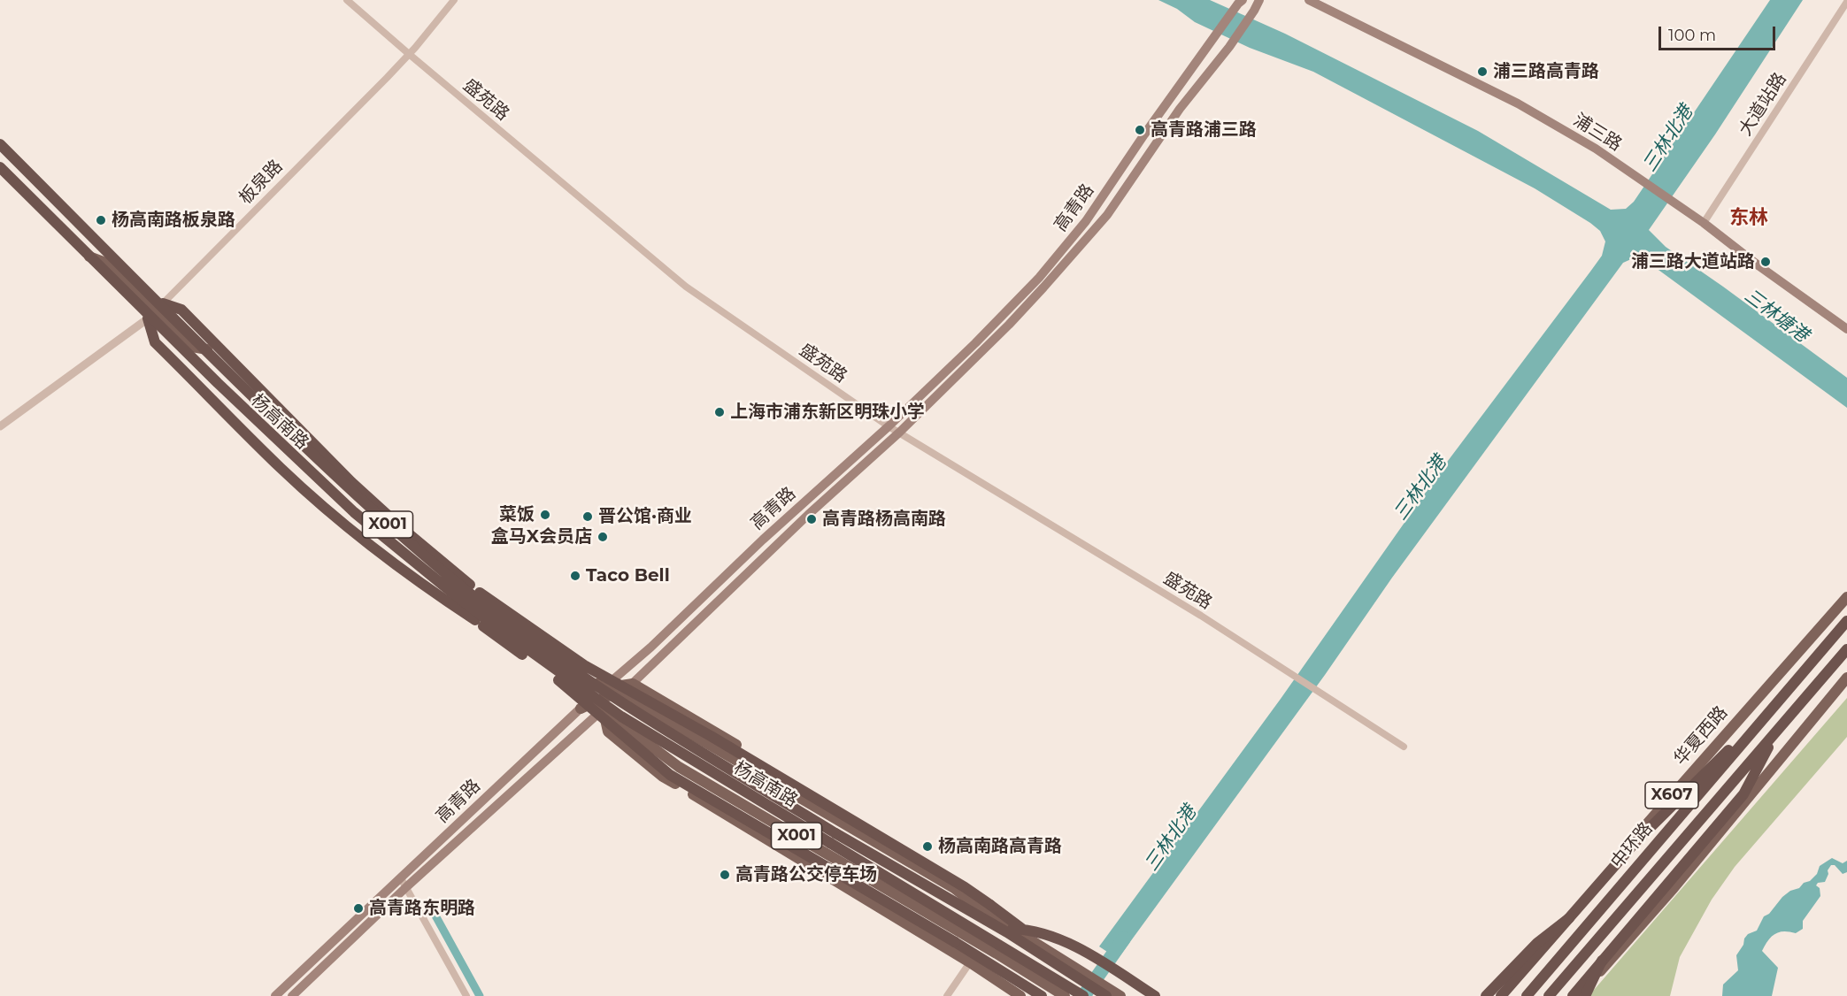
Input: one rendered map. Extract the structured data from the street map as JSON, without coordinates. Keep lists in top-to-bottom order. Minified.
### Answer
{"streets":{"highway":["杨高南路","X001","中环路"],"main road":["浦三路","高青路","华夏西路","X607"],"street":["盛苑路","大道站路","板泉路"]},"crossings":[["盛苑路","板泉路"],["盛苑路","高青路"],["大道站路","浦三路"],["板泉路","杨高南路"],["高青路","杨高南路"],["高青路","X001"],["杨高南路","X001"]],"districts":["东林"],"water":["三林北港","三林塘港"],"places":["浦三路高青路","高青路浦三路","杨高南路板泉路","浦三路大道站路","上海市浦东新区明珠小学","菜饭","晋公馆·商业","高青路杨高南路","盒马X会员店","Taco Bell","杨高南路高青路","高青路公交停车场","高青路东明路"],"scale_bar":"100 m"}
